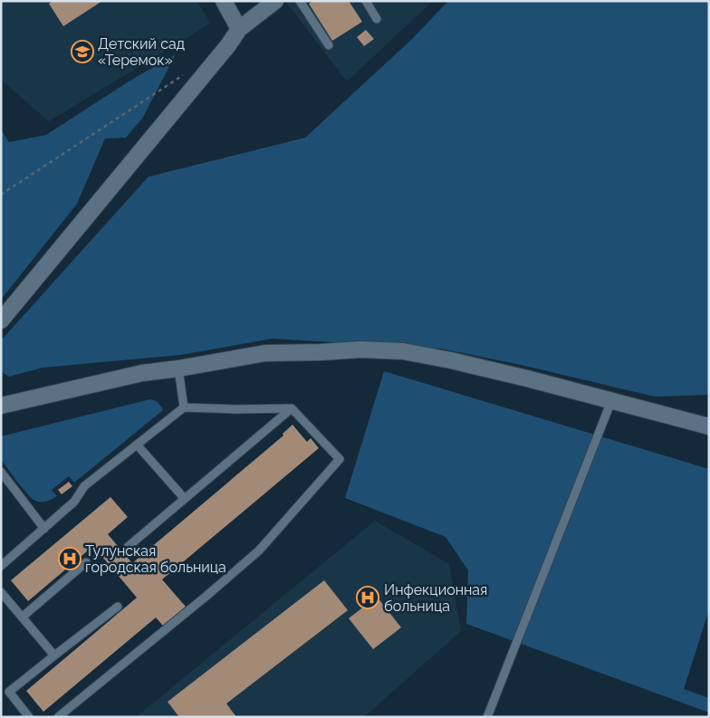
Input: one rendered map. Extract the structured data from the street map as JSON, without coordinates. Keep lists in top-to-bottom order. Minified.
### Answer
{"places":{"school or university":["Детский сад «Теремок»"],"hospital":["Тулунская городская больница","Инфекционная больница"]}}
